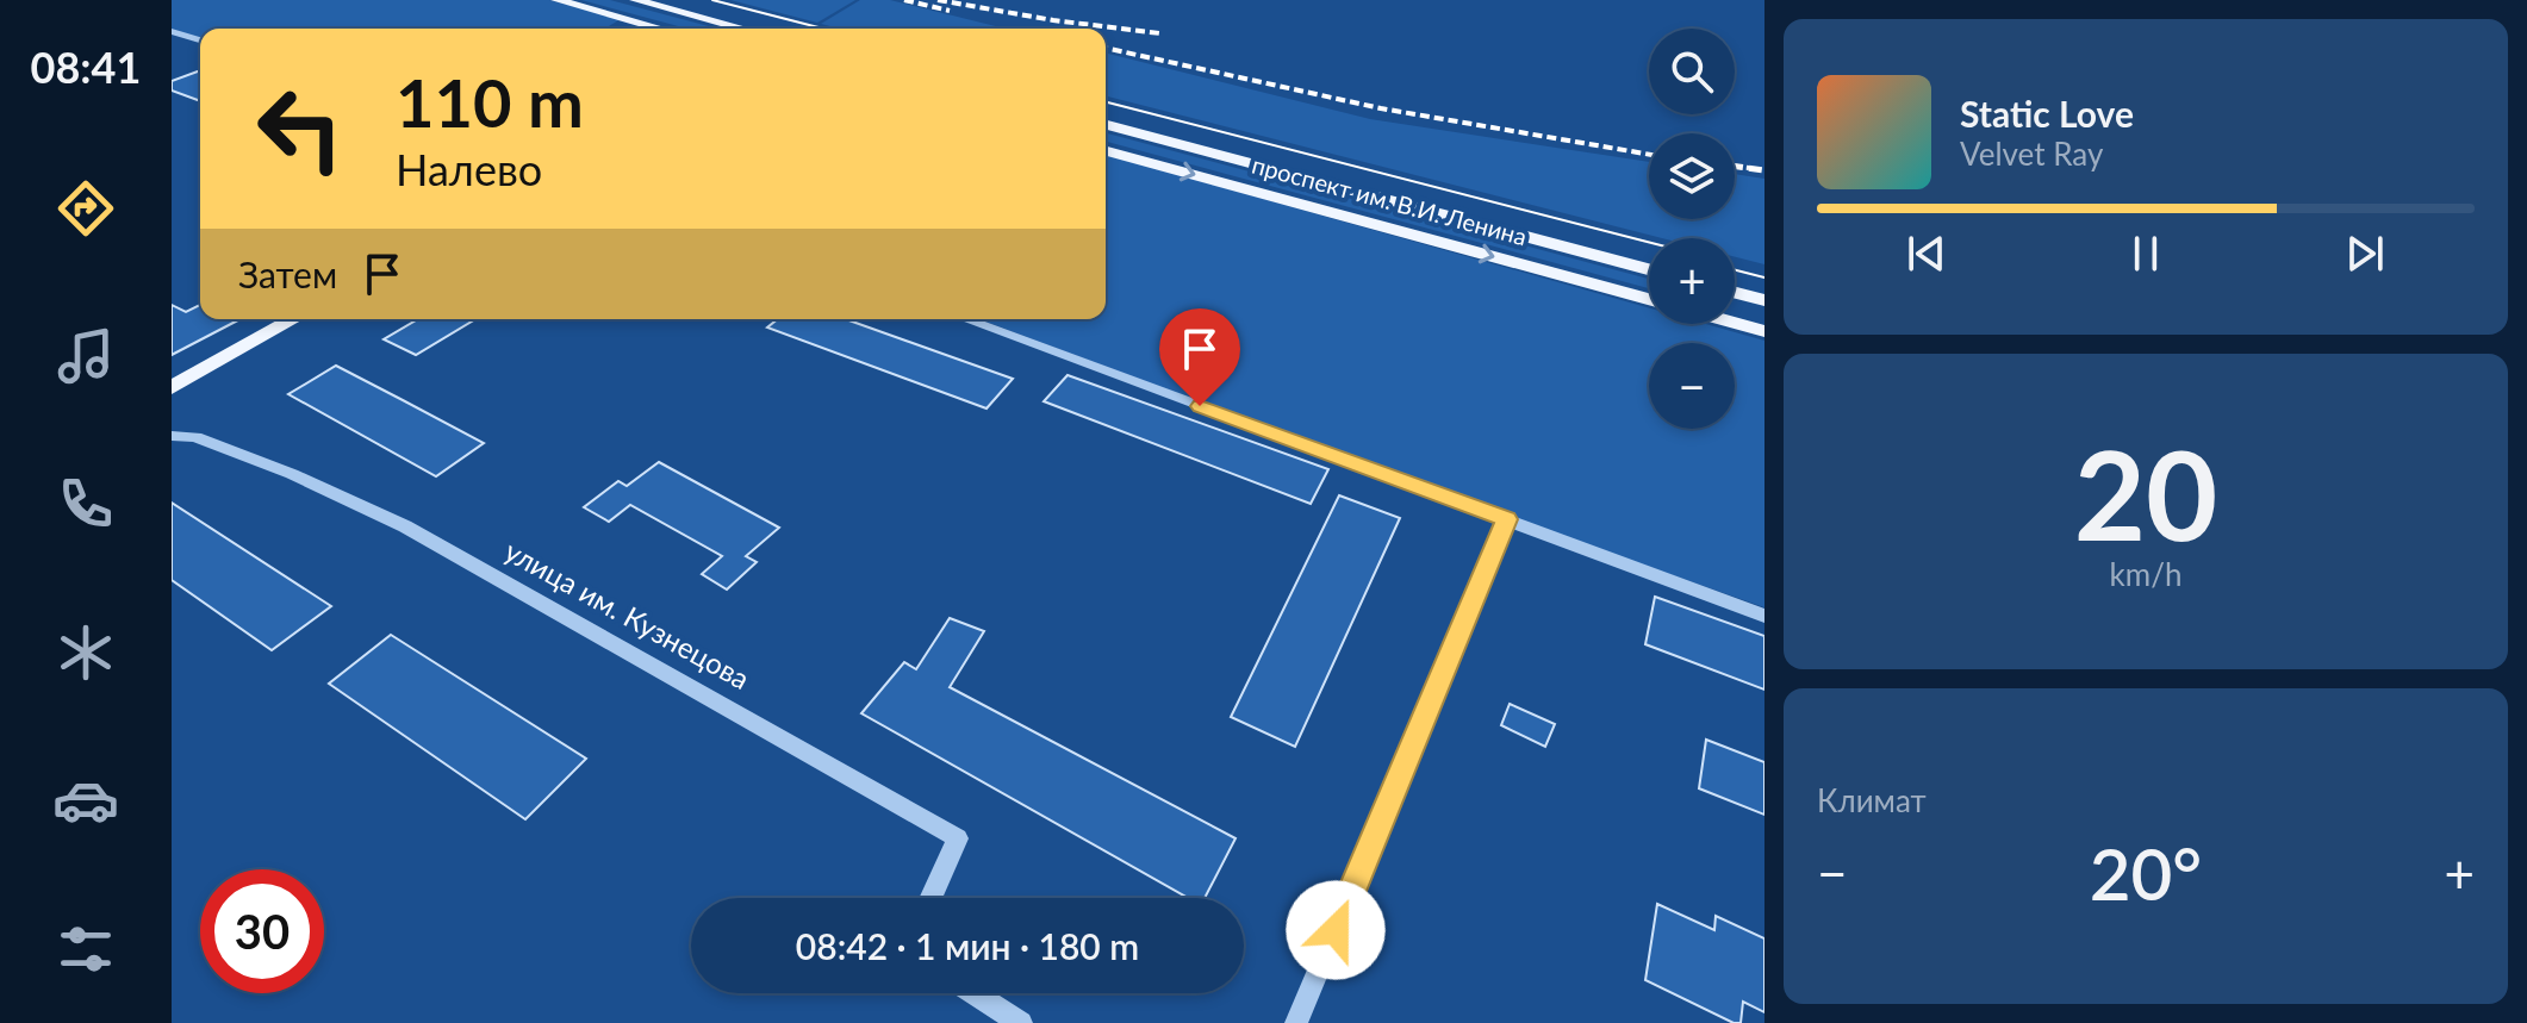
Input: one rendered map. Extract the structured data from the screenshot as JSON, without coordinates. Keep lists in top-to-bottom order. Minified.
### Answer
{"streets":{"main road":["проспект им. В.И. Ленина"],"street":["улица им. Кузнецова"]},"page":{"tabs":"08:41","map_buttons":["+","−"],"turn":["110 m","Налево"],"song":["Static Love","Velvet Ray"],"then":"Затем","tile":[["20","km/h"],"Климат"],"heat":["−","20°","+"],"limit":"30","trip":"08:42 · 1 мин · 180 m"}}
